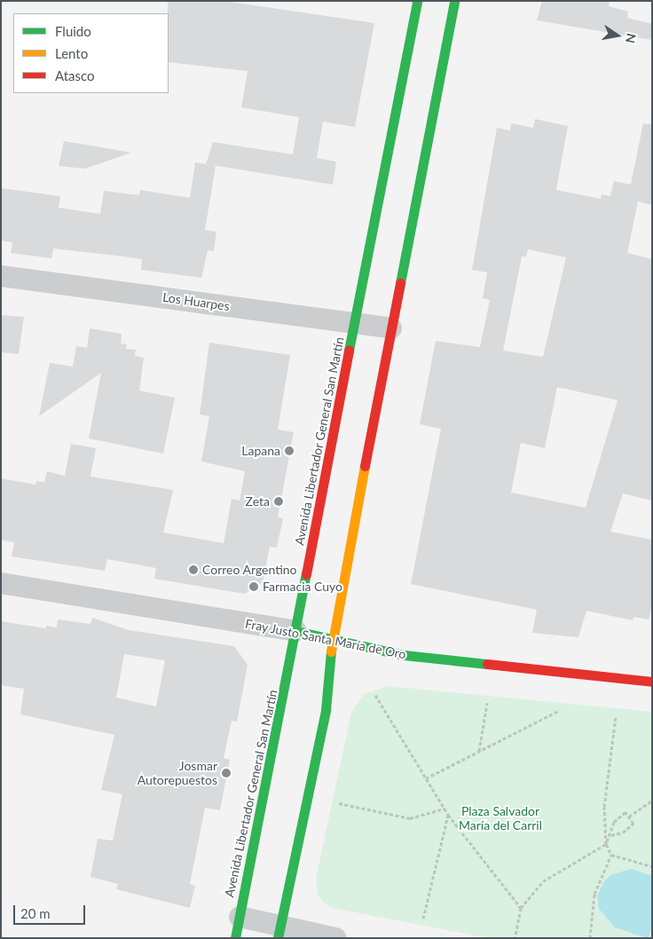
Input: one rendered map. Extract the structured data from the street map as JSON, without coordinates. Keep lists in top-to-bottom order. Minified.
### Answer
{"streets":{"main road":["Avenida Libertador General San Martín","Fray Justo Santa María de Oro"],"street":["Los Huarpes"]},"crossings":[["Los Huarpes","Avenida Libertador General San Martín"],["Avenida Libertador General San Martín","Fray Justo Santa María de Oro"]],"parks":["Plaza Salvador María del Carril"],"places":["Lapana","Zeta","Correo Argentino","Farmacia Cuyo","Josmar Autorepuestos"],"legend":["Fluido","Lento","Atasco"],"scale_bar":"20 m","north":"right"}
